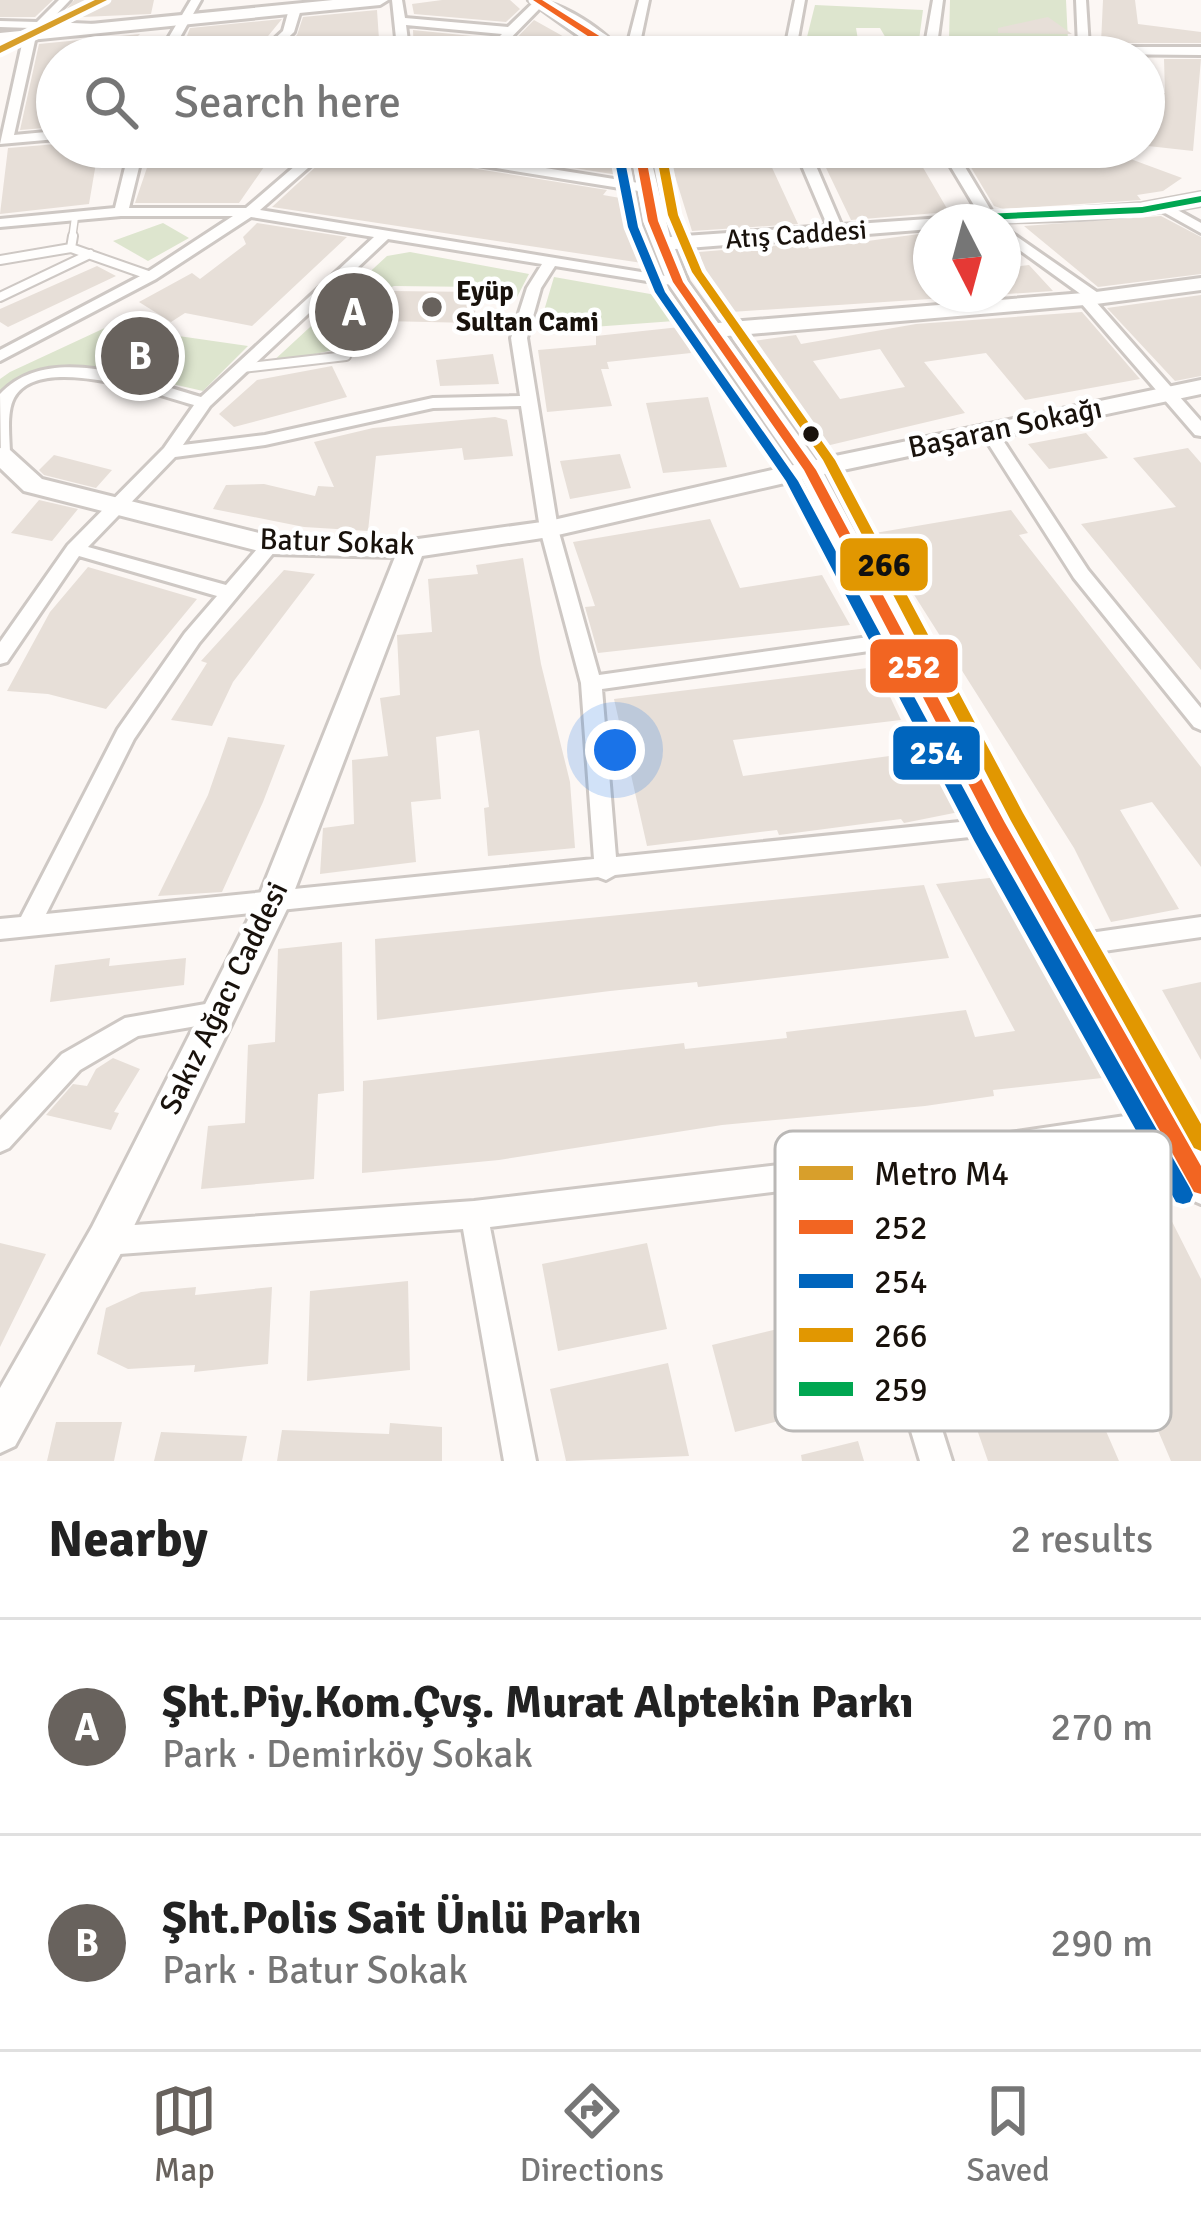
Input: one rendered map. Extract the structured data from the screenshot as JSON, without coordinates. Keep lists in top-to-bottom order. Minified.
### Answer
{"streets":{"street":["Atış Caddesi","Başaran Sokağı","Batur Sokak","Sakız Ağacı Caddesi"]},"crossings":[["Başaran Sokağı","Batur Sokak"],["Batur Sokak","Sakız Ağacı Caddesi"]],"places":["Eyüp Sultan Cami"],"lines":["metro line M4","transit line 252","transit line 254","transit line 266","transit line 259"],"legend":["Metro M4","252","254","266","259"],"north":"bottom","page":{"search":"Search here","pins":["A","B"],"heading":["Nearby","2 results"],"list":[{"mark":"A","name":"Şht.Piy.Kom.Çvş. Murat Alptekin Parkı","note":"Park · Demirköy Sokak","value":"270 m"},{"mark":"B","name":"Şht.Polis Sait Ünlü Parkı","note":"Park · Batur Sokak","value":"290 m"}],"nav":["Map","Directions","Saved"]}}
